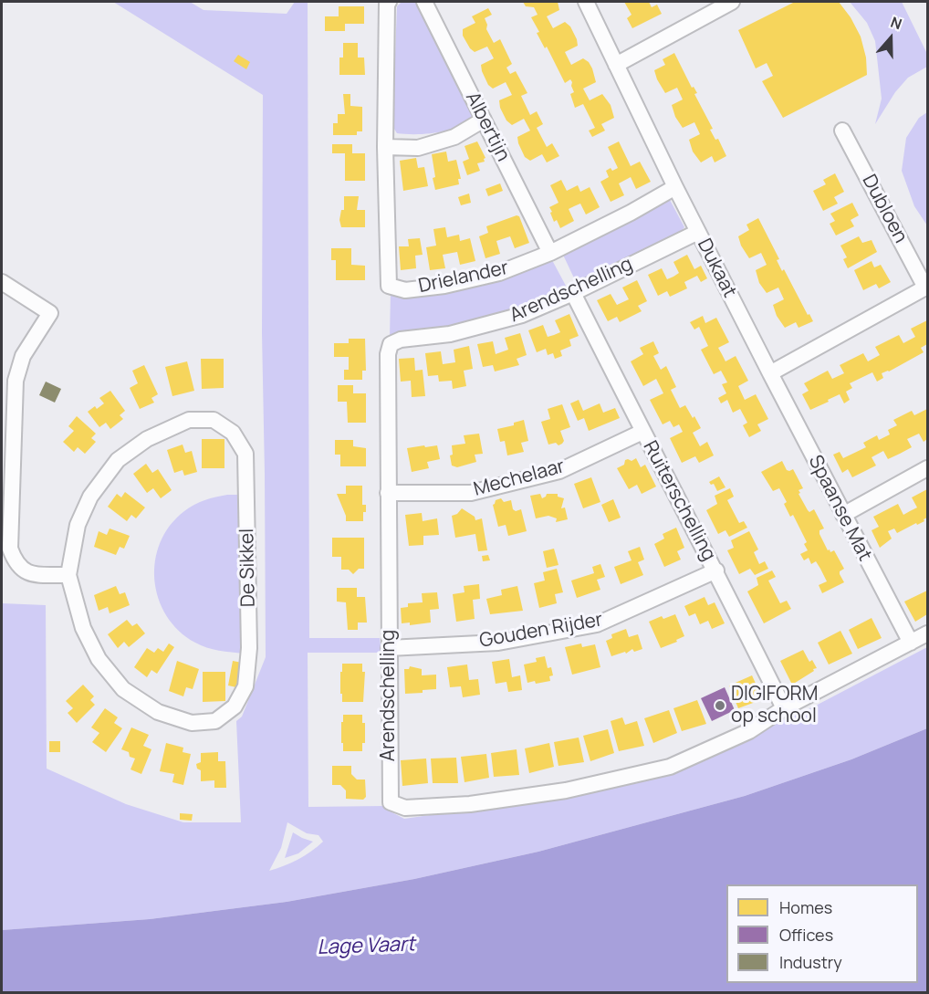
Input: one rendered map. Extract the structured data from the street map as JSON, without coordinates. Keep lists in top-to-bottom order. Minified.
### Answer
{"streets":{"street":["Albertijn","Dubloen","Dukaat","Drielander","Arendschelling","Mechelaar","Ruiterschelling","Spaanse Mat","De Sikkel","Gouden Rijder"]},"crossings":[["Albertijn","Drielander"],["Dukaat","Drielander"],["Dukaat","Arendschelling"],["Dukaat","Spaanse Mat"],["Arendschelling","Mechelaar"],["Arendschelling","Ruiterschelling"],["Arendschelling","Spaanse Mat"],["Arendschelling","Gouden Rijder"],["Mechelaar","Ruiterschelling"],["Ruiterschelling","Gouden Rijder"]],"water":["Lage Vaart"],"places":["DIGIFORM op school"],"legend":["Homes","Offices","Industry"],"north":"top"}
